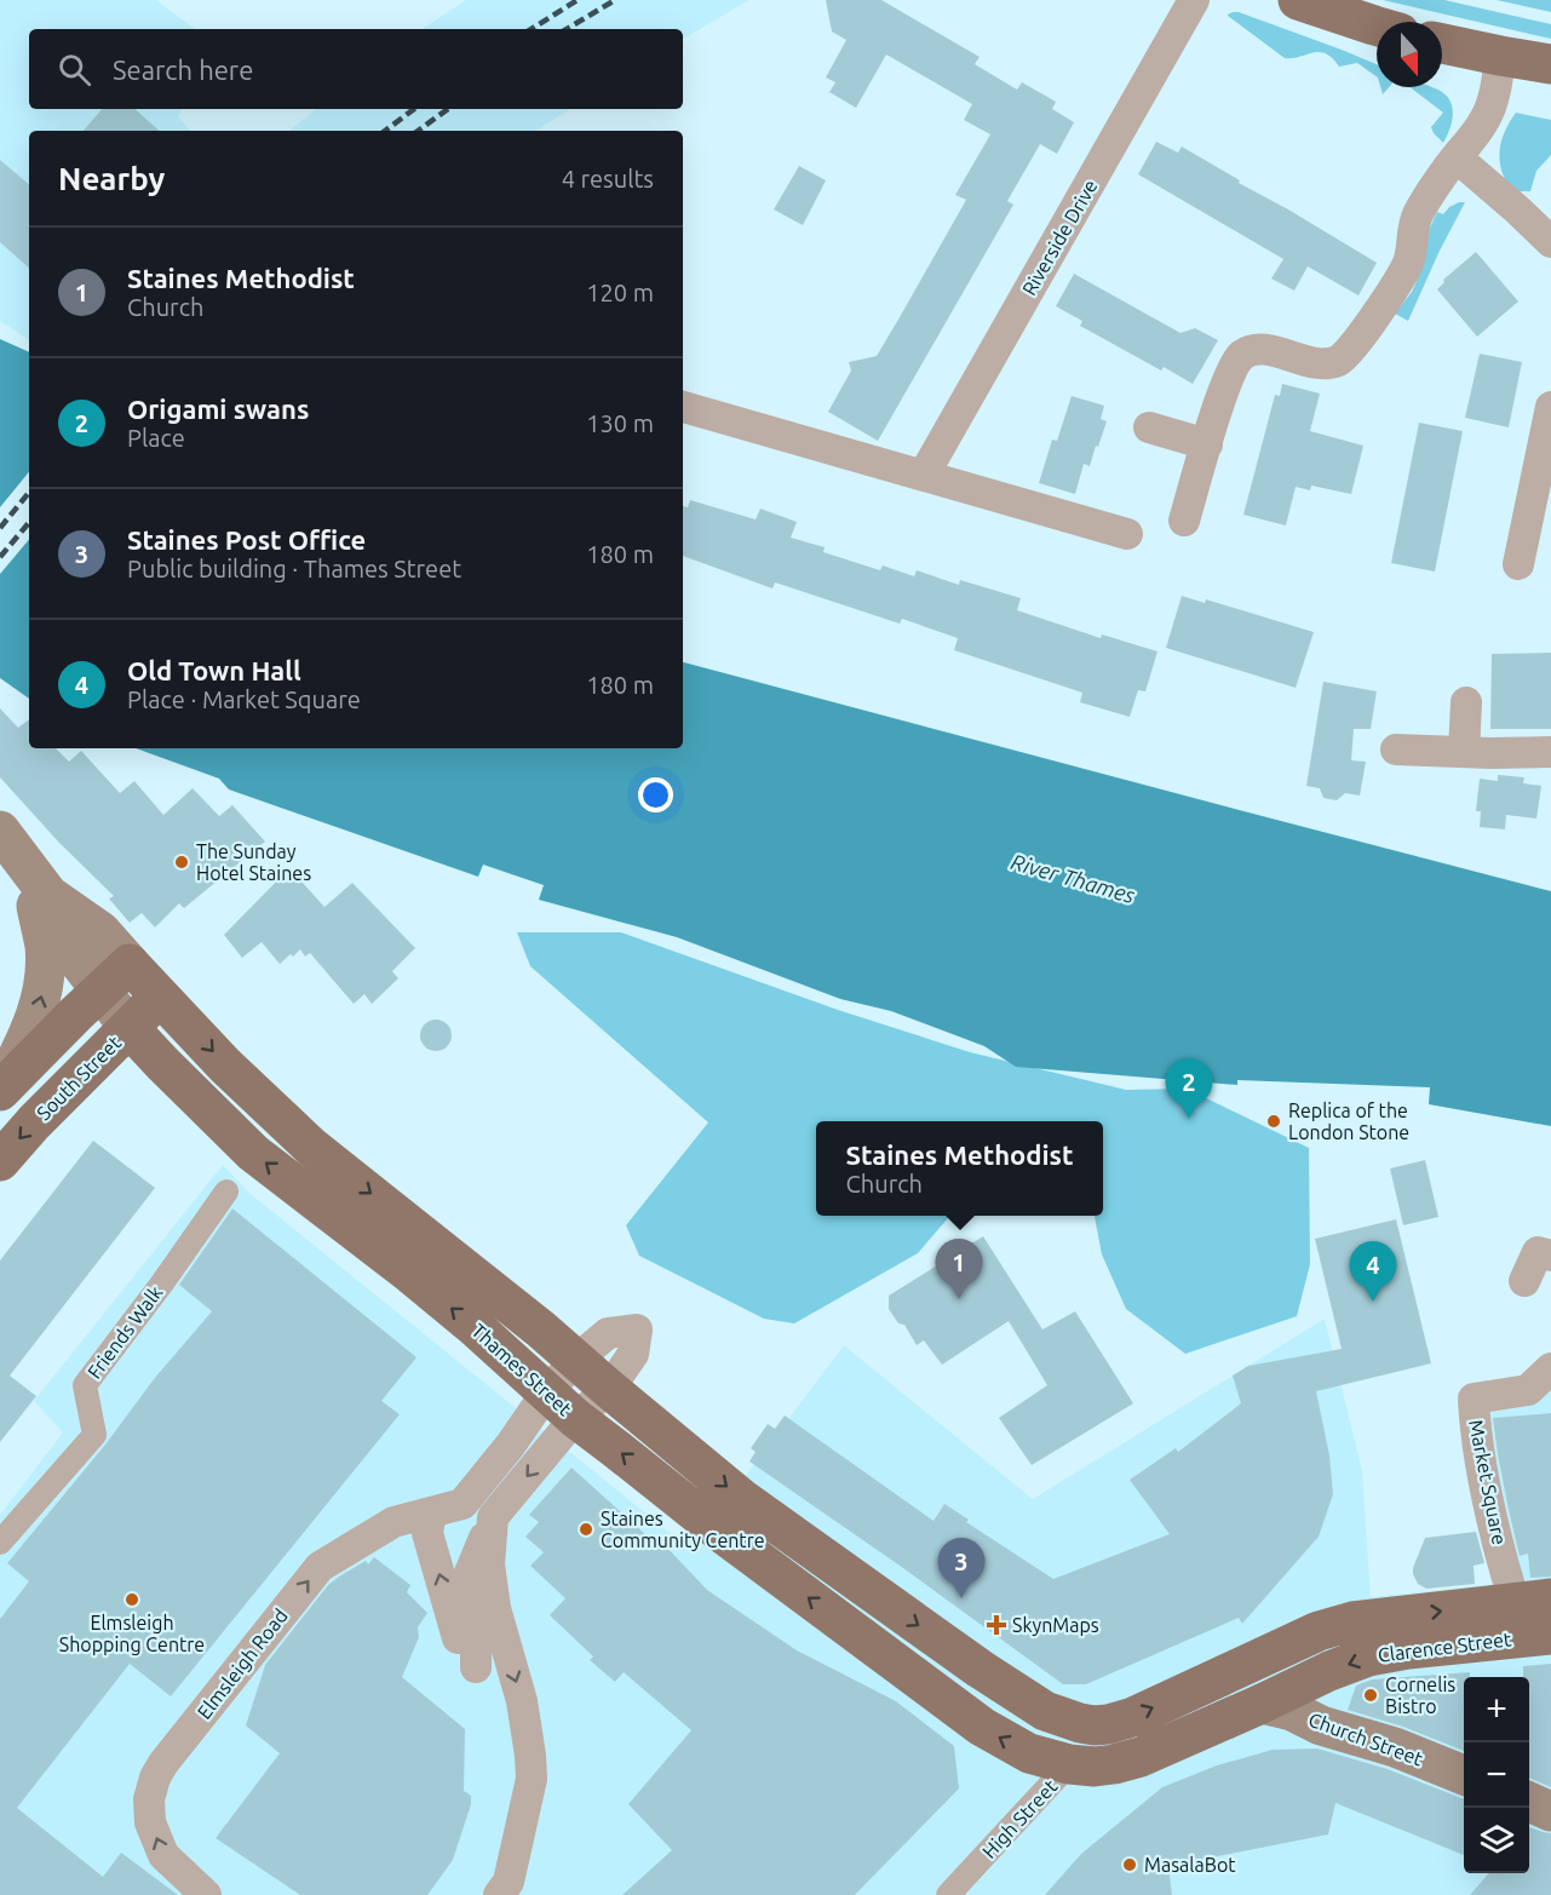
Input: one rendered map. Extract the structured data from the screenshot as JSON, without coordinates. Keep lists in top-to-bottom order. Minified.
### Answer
{"streets":{"main road":["South Street","Thames Street","Clarence Street","Church Street","High Street"],"street":["Riverside Drive","Friends Walk","Market Square","Elmsleigh Road"]},"crossings":[["South Street","Thames Street"],["Thames Street","Clarence Street"],["Thames Street","High Street"],["Market Square","Clarence Street"],["Clarence Street","Church Street"],["Clarence Street","High Street"],["Church Street","High Street"]],"one_way":["Elmsleigh Road"],"water":["River Thames"],"places":{"other":["The Sunday Hotel Staines","Replica of the London Stone","Staines Community Centre","Elmsleigh Shopping Centre","Cornelis Bistro","MasalaBot"],"health":["SkynMaps"]},"north":"bottom","page":{"search":"Search here","heading":["Nearby","4 results"],"list":[{"mark":"1","name":"Staines Methodist","note":"Church","value":"120 m"},{"mark":"2","name":"Origami swans","note":"Place","value":"130 m"},{"mark":"3","name":"Staines Post Office","note":"Public building · Thames Street","value":"180 m"},{"mark":"4","name":"Old Town Hall","note":"Place · Market Square","value":"180 m"}],"pins":["2","1","4","3"],"popup":["Staines Methodist","Church"],"map_buttons":["+","−"]}}
